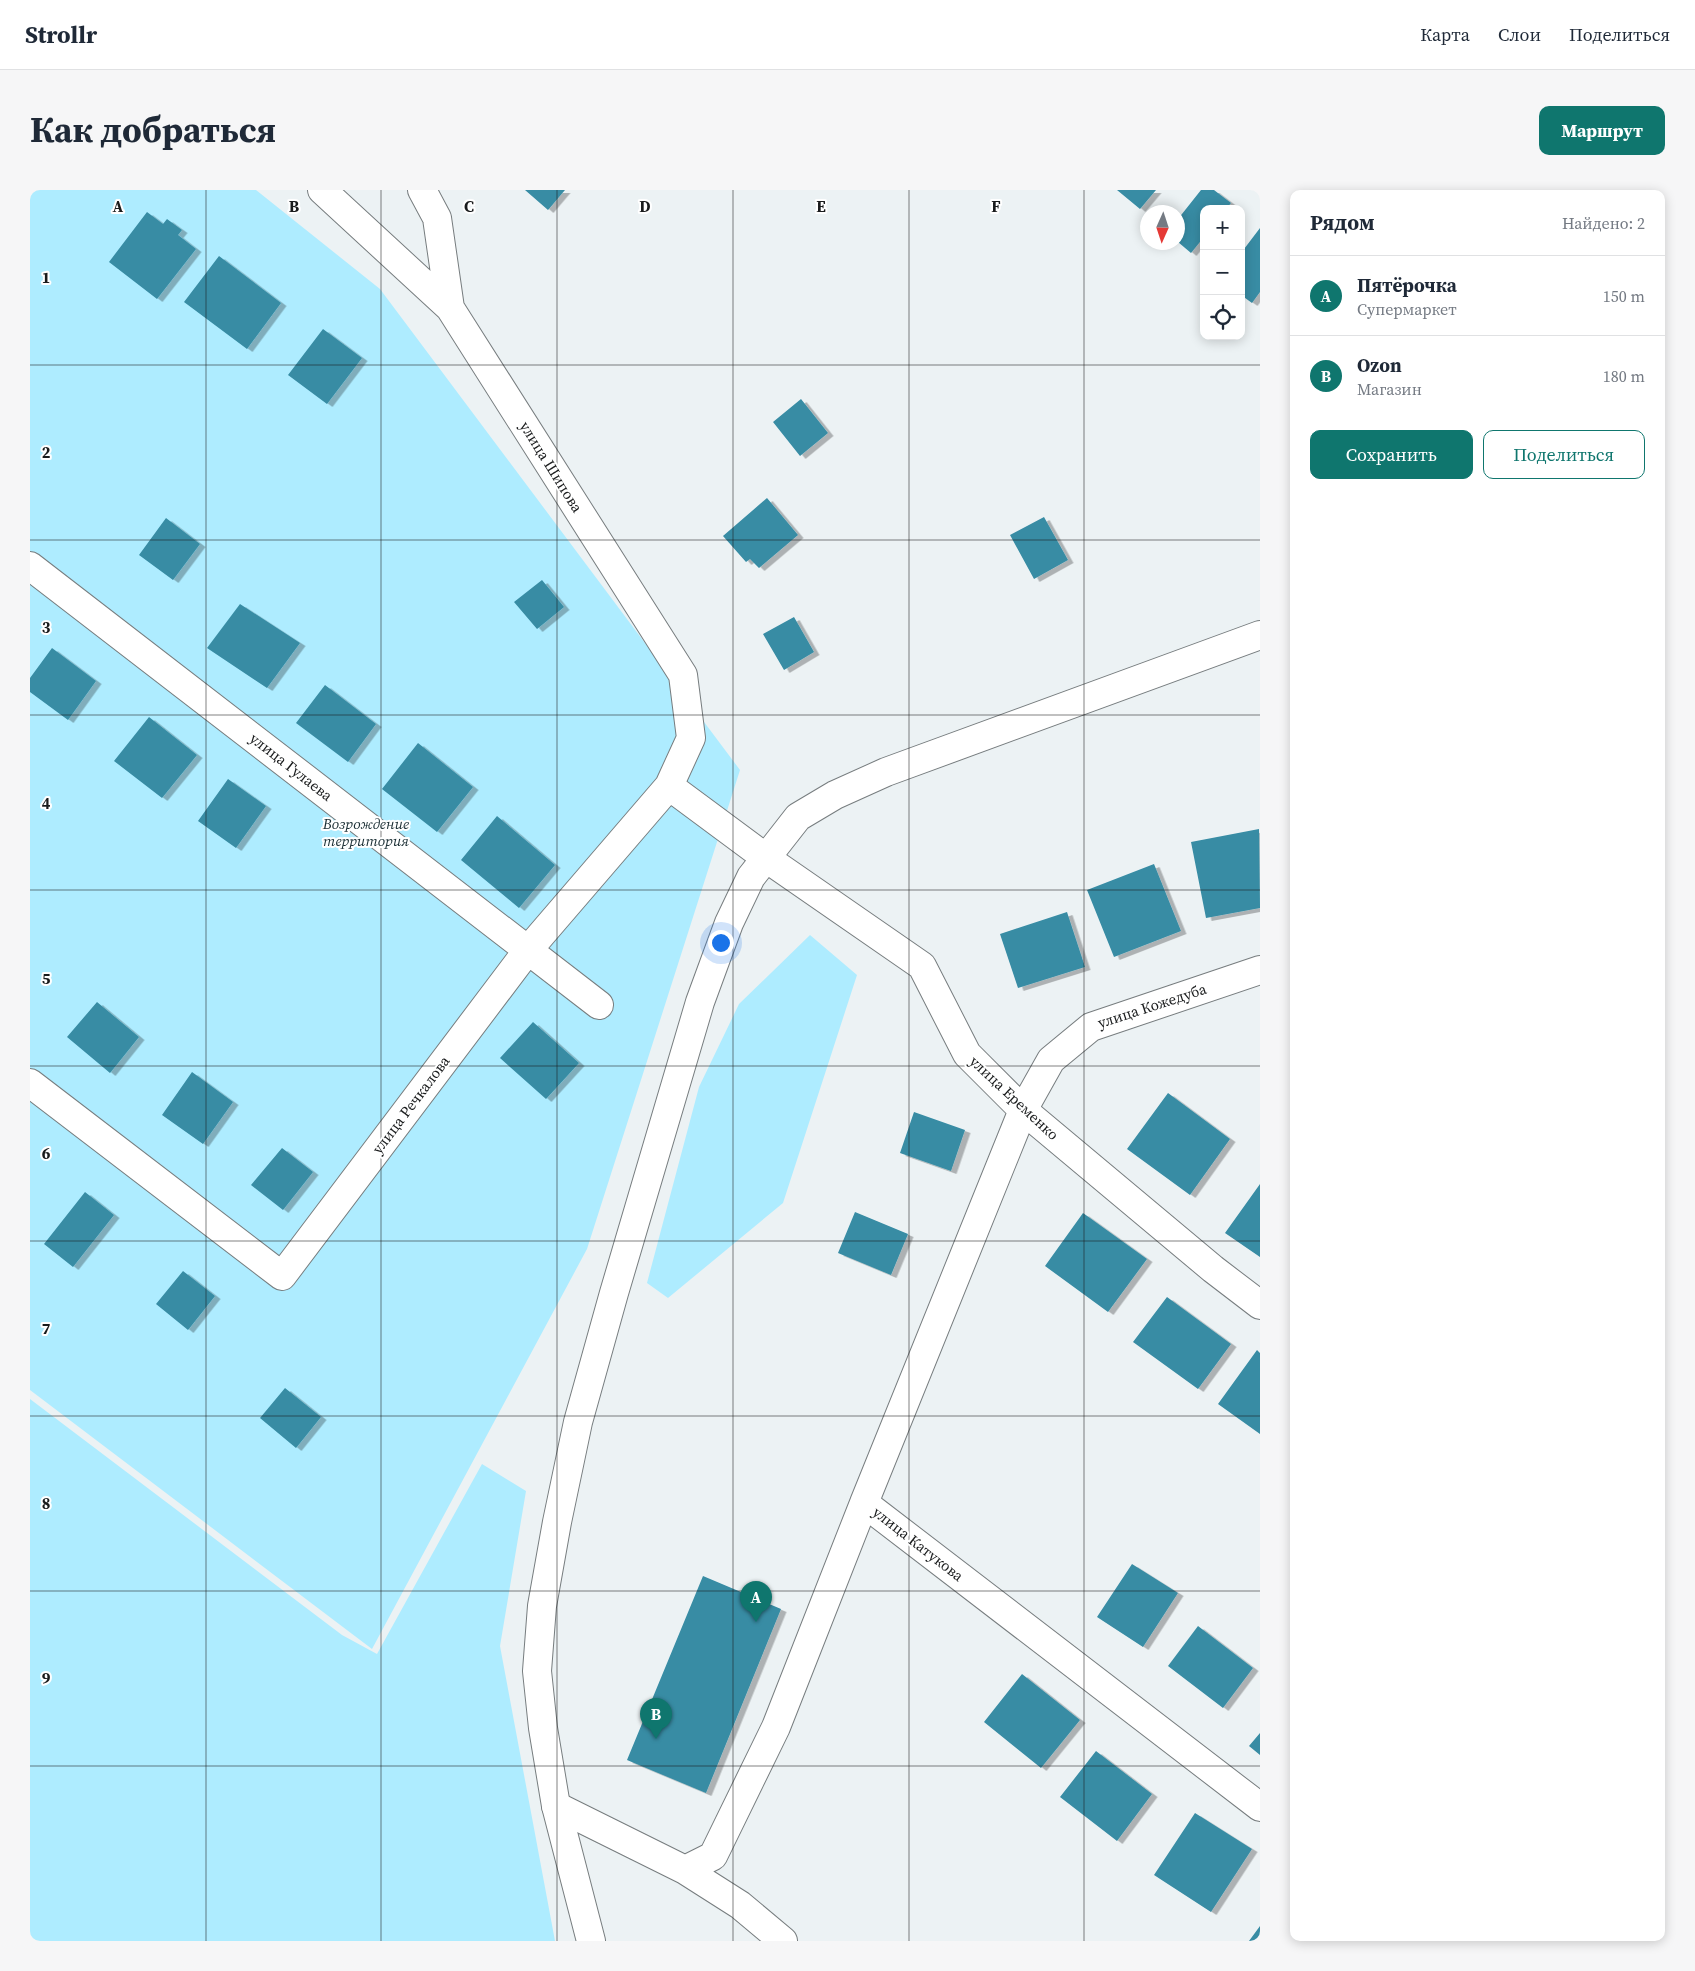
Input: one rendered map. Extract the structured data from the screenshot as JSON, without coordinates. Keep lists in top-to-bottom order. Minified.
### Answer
{"streets":{"street":["улица Шипова","улица Гулаева","улица Кожедуба","улица Еременко","улица Речкалова","улица Катукова"]},"crossings":[["улица Шипова","улица Речкалова"],["улица Гулаева","улица Речкалова"],["улица Кожедуба","улица Еременко"],["улица Кожедуба","улица Катукова"],["улица Еременко","улица Катукова"]],"parks":["Возрождение территория"],"north":"bottom","page":{"header":"Strollr","nav":["Карта","Слои","Поделиться"],"title":"Как добраться","buttons":["Маршрут",["Сохранить","Поделиться"]],"heading":["Рядом","Найдено: 2"],"map_buttons":["+","−"],"list":[{"mark":"A","name":"Пятёрочка","note":"Супермаркет","value":"150 m"},{"mark":"B","name":"Ozon","note":"Магазин","value":"180 m"}],"pins":["A","B"]},"grid":{"columns":["A","B","C","D","E","F"],"rows":["1","2","3","4","5","6","7","8","9"]}}
